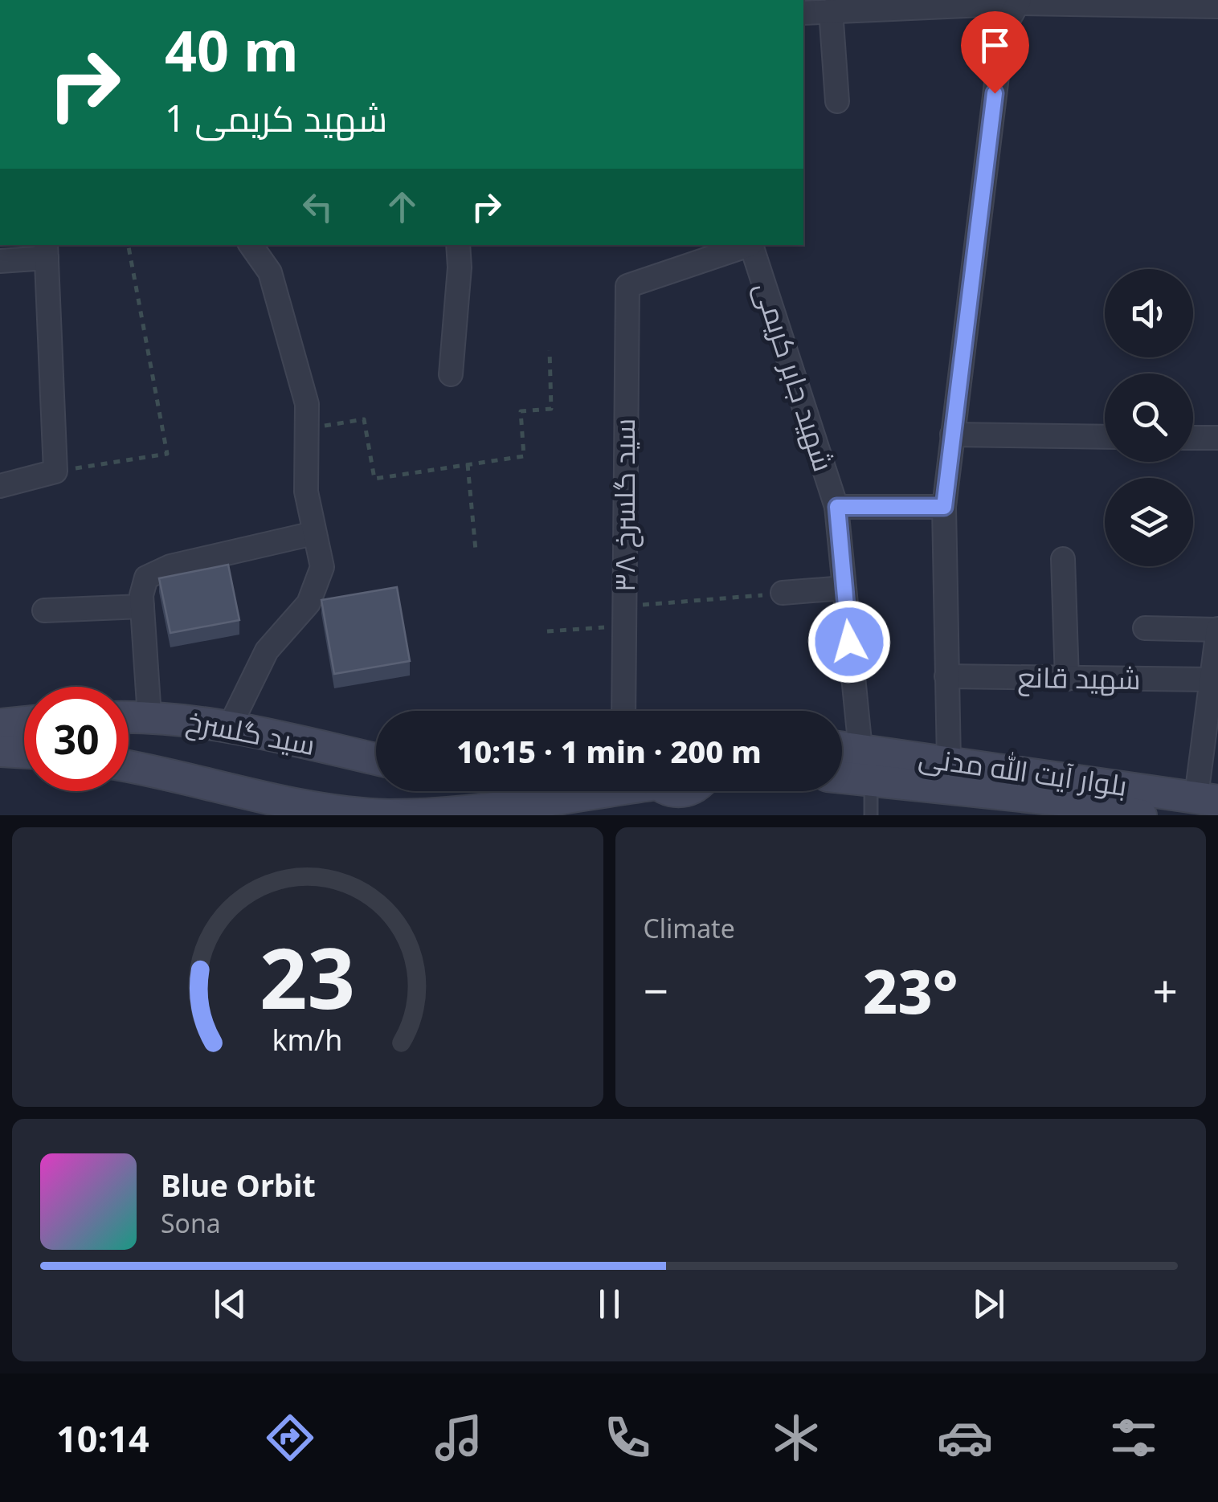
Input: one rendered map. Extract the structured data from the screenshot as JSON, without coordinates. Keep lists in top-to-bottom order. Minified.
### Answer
{"streets":{"main road":["سید گلسرخ","بلوار آیت الله مدنی"],"street":["شهید جابر کریمی","سید گلسرخ ۳۸","شهید قانع"]},"crossings":[["شهید جابر کریمی","بلوار آیت الله مدنی"]],"page":{"turn":["40 m","شهید کریمی 1"],"limit":"30","trip":"10:15 · 1 min · 200 m","tile":"Climate","heat":["−","23°","+"],"song":["Blue Orbit","Sona"],"tabs":"10:14","gauge":["23","km/h"]}}
